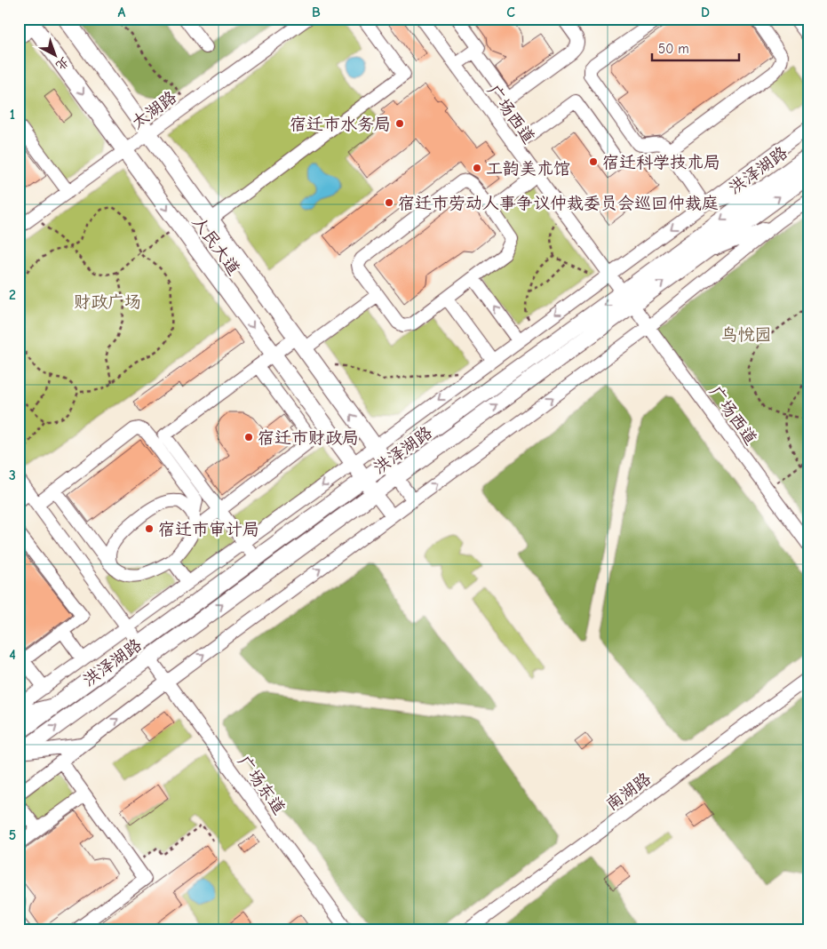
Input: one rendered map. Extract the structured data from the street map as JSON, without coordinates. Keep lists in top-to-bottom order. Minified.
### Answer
{"streets":{"main road":["洪泽湖路","人民大道"],"street":["太湖路","广场西道","广场东道","南湖路"]},"crossings":[["太湖路","人民大道"],["广场西道","洪泽湖路"],["洪泽湖路","人民大道"],["洪泽湖路","广场东道"]],"parks":["财政广场","鸟悦园"],"places":["宿迁市水务局","宿迁科学技术局","工韵美术馆","宿迁市劳动人事争议仲裁委员会巡回仲裁庭","宿迁市财政局","宿迁市审计局"],"scale_bar":"50 m","north":"bottom right","grid":{"columns":["A","B","C","D"],"rows":["1","2","3","4","5"]}}
